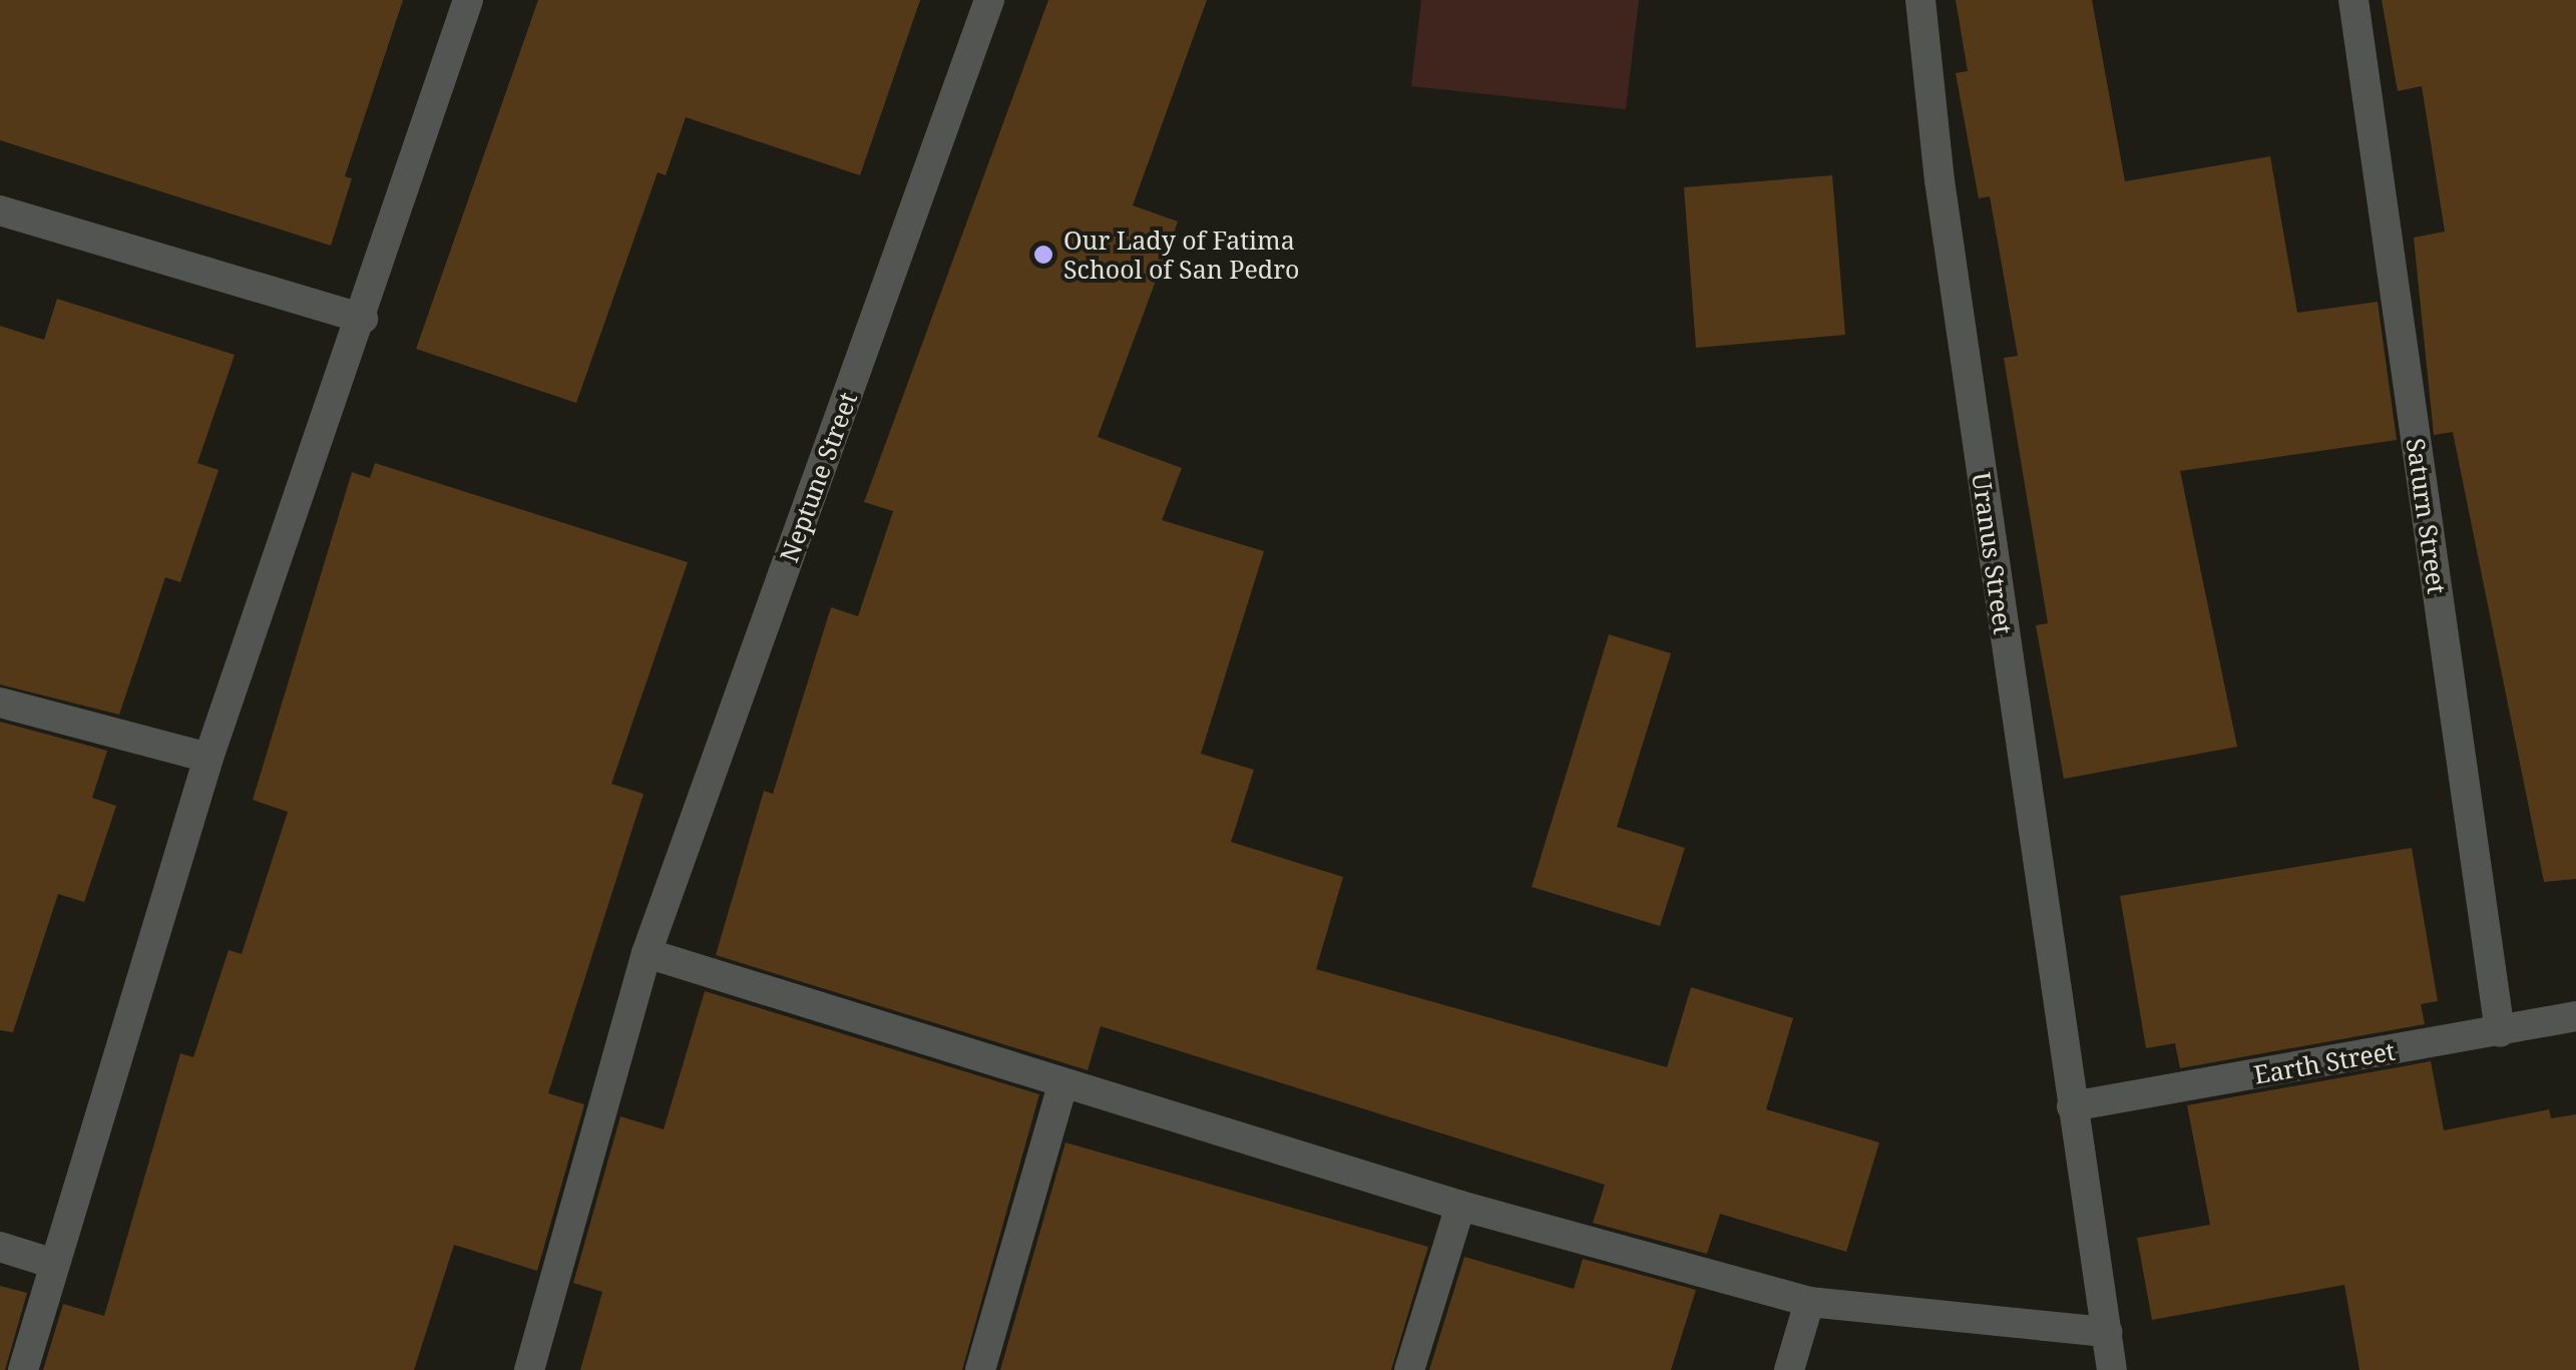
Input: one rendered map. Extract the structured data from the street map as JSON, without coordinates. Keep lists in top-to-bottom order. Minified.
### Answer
{"streets":{"street":["Neptune Street","Saturn Street","Uranus Street","Earth Street"]},"crossings":[["Saturn Street","Earth Street"],["Uranus Street","Earth Street"]],"places":["Our Lady of Fatima School of San Pedro"]}
